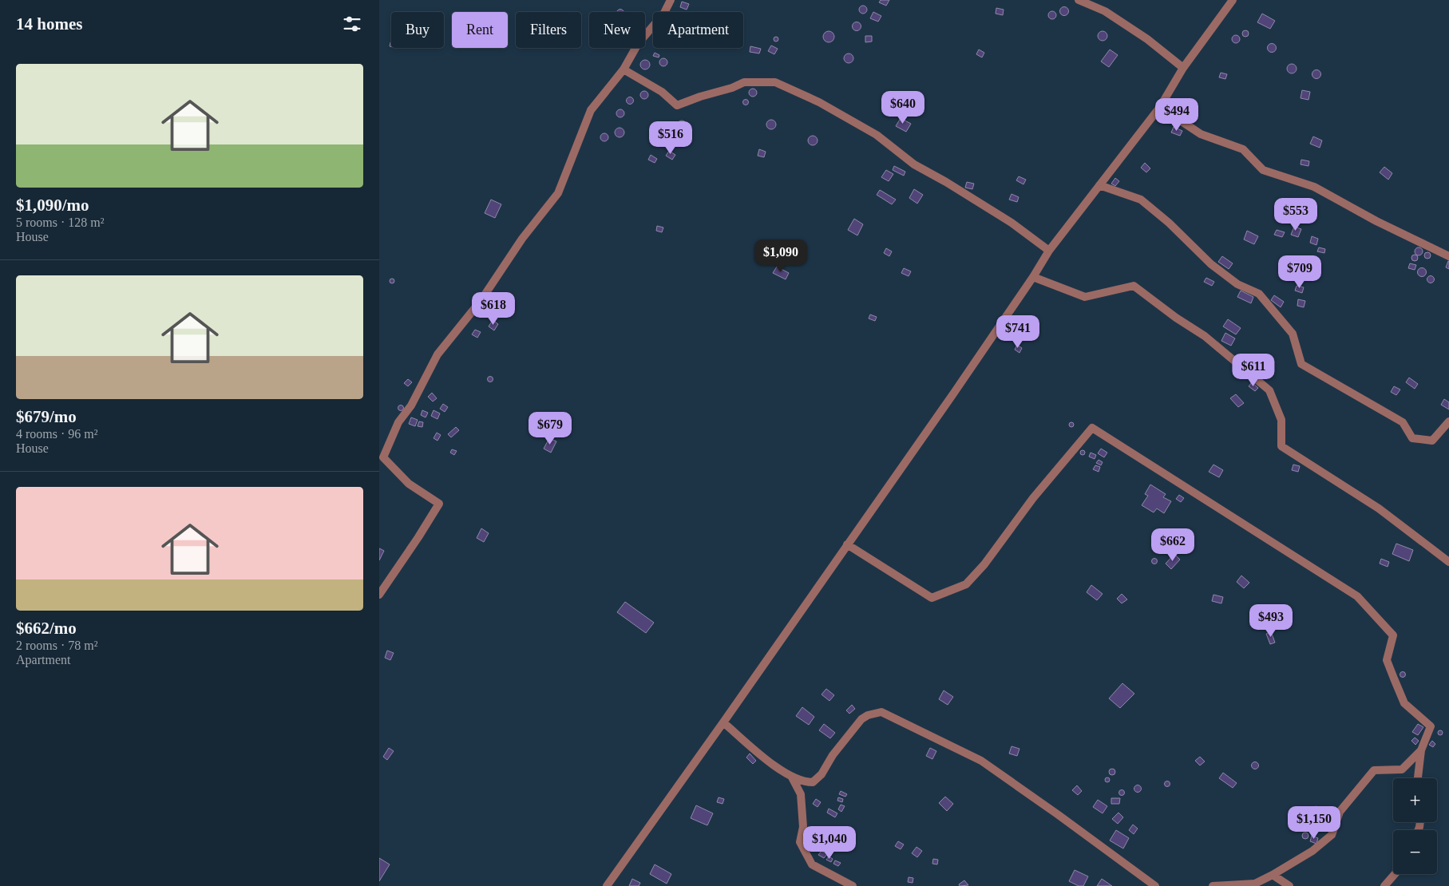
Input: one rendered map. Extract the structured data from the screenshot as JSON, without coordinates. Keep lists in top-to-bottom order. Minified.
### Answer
{"page":{"heading":"14 homes","chip":["Buy","Rent","Filters","New","Apartment"],"list":[{"name":"$1,090/mo","note":"5 rooms · 128 m² · House"},{"name":"$679/mo","note":"4 rooms · 96 m² · House"},{"name":"$662/mo","note":"2 rooms · 78 m² · Apartment"}],"price":["$640","$494","$516","$553","$1,090","$709","$618","$741","$611","$679","$662","$493","$1,150","$1,040"],"map_buttons":["+","−"]}}
